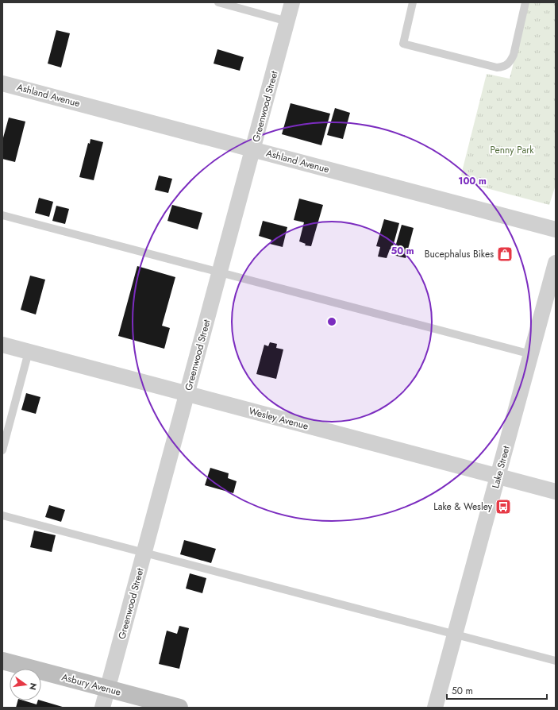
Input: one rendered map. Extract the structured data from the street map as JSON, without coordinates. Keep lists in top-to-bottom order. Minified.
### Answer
{"streets":{"main road":["Asbury Avenue"],"street":["Ashland Avenue","Greenwood Street","Wesley Avenue","Lake Street"]},"crossings":[["Ashland Avenue","Greenwood Street"],["Greenwood Street","Wesley Avenue"],["Greenwood Street","Asbury Avenue"],["Wesley Avenue","Lake Street"]],"parks":["Penny Park"],"places":{"shop":["Bucephalus Bikes"],"bus stop":["Lake & Wesley"]},"scale_bar":"50 m","north":"right","rings":["100 m","50 m"]}
